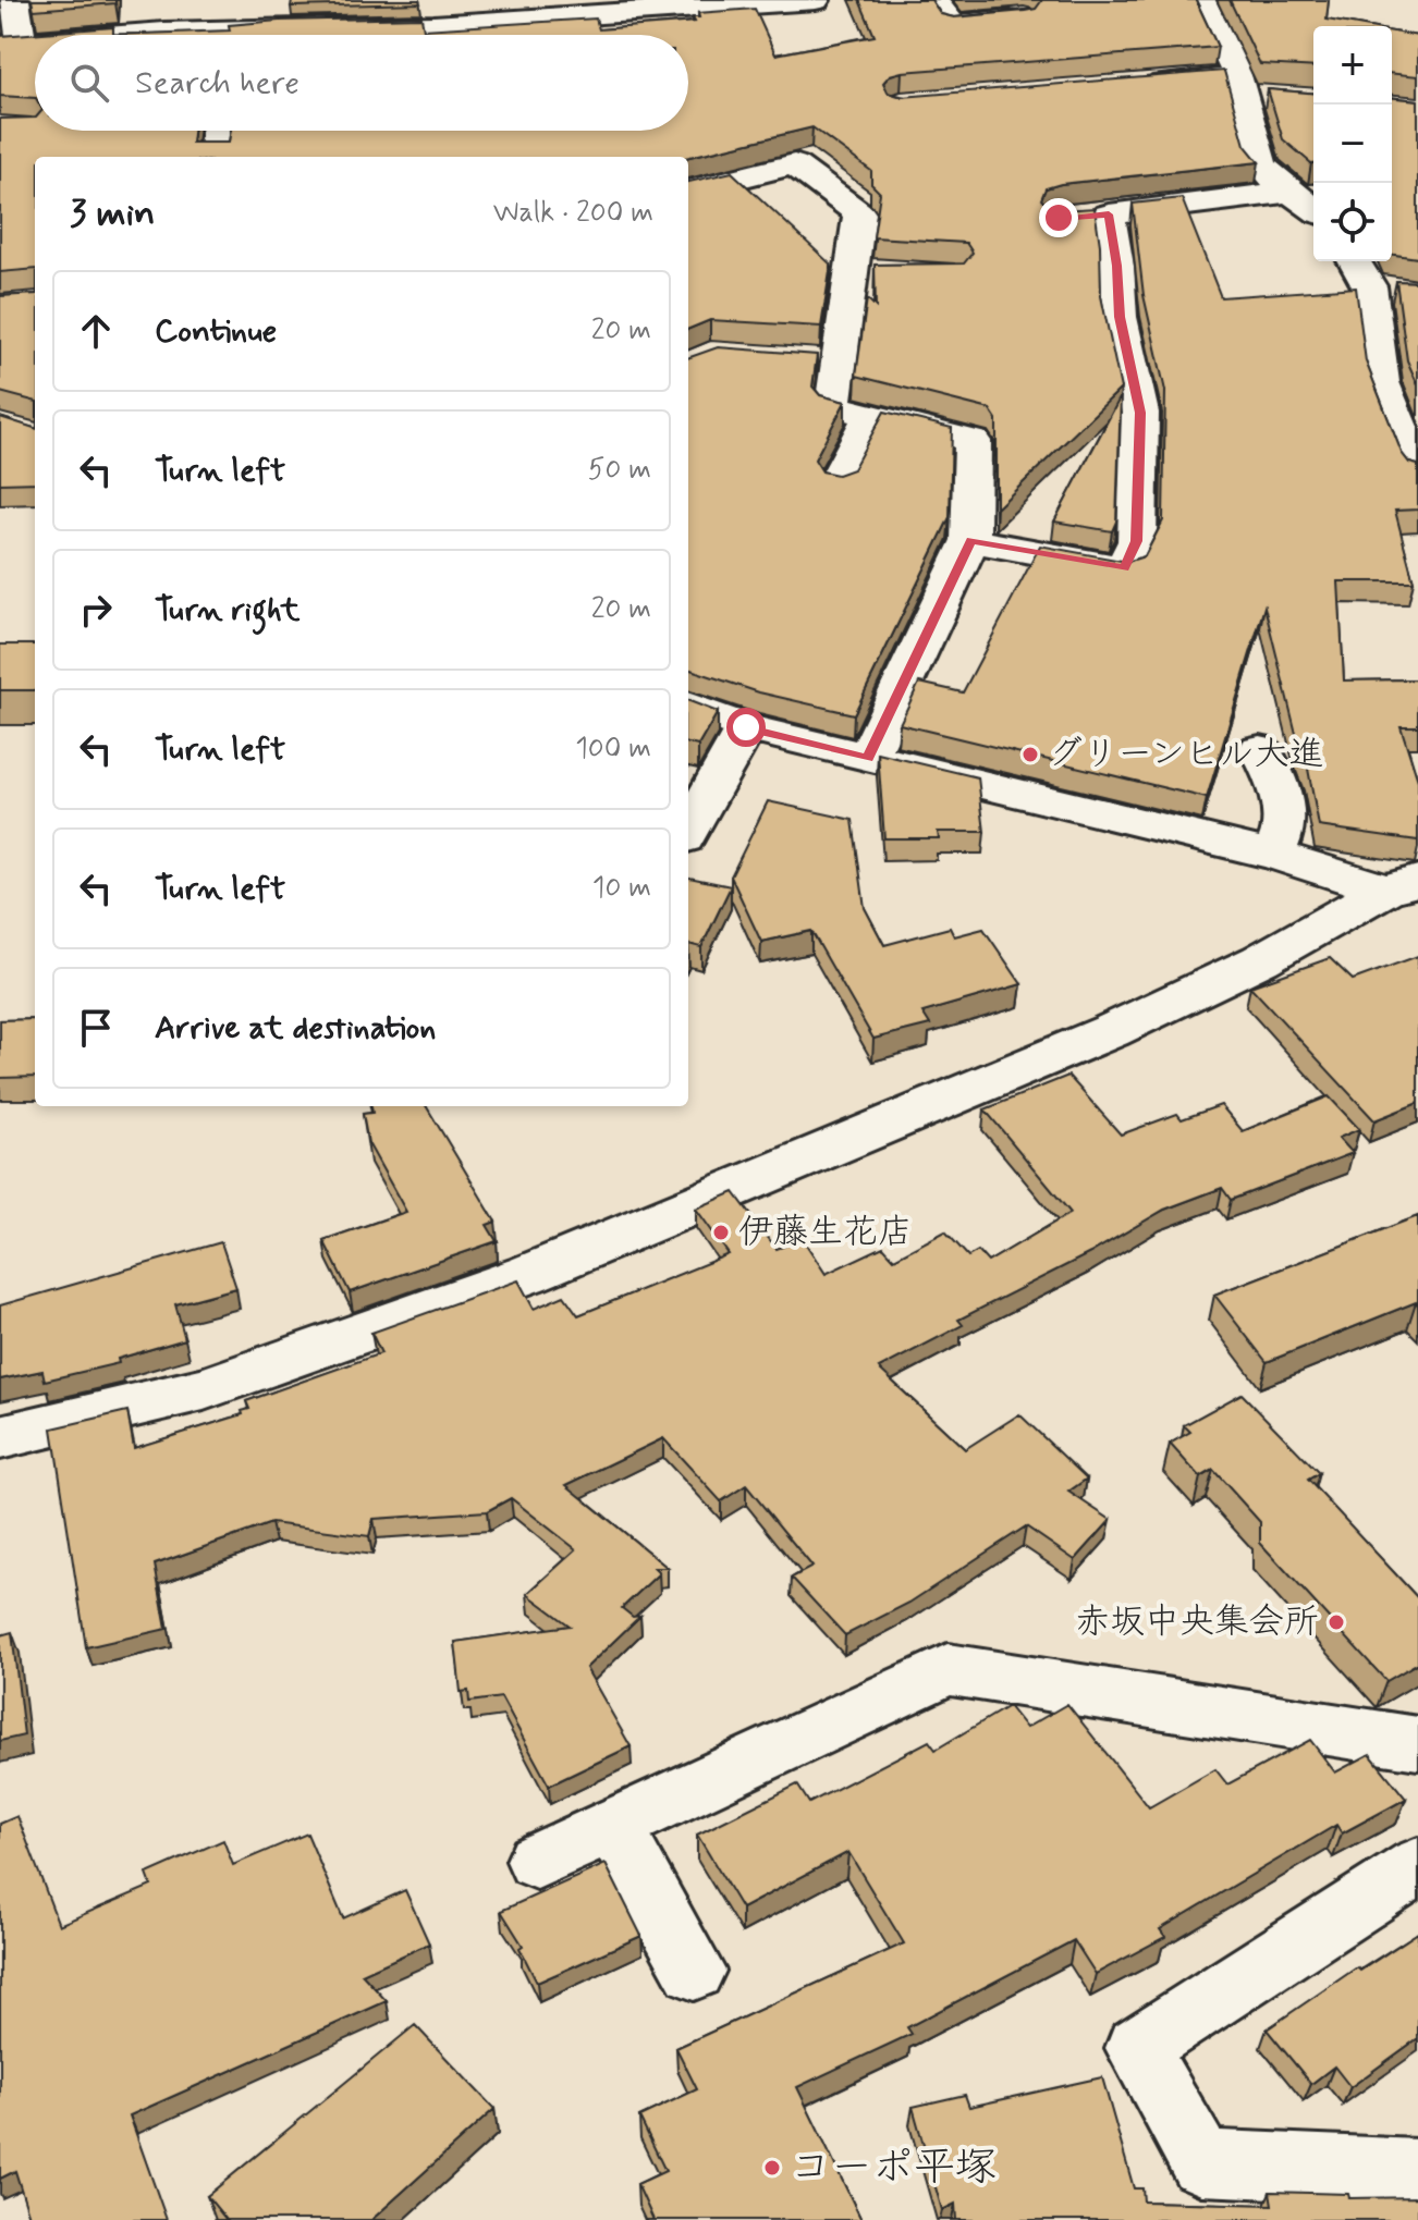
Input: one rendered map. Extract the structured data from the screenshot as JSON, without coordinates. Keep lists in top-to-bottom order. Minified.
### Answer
{"places":["グリーンヒル大進","伊藤生花店","赤坂中央集会所","コーポ平塚"],"page":{"map_buttons":["+","−"],"search":"Search here","heading":["3 min","Walk · 200 m"],"list":[["Continue","20 m"],["Turn left","50 m"],["Turn right","20 m"],["Turn left","100 m"],["Turn left","10 m"],"Arrive at destination"]}}
